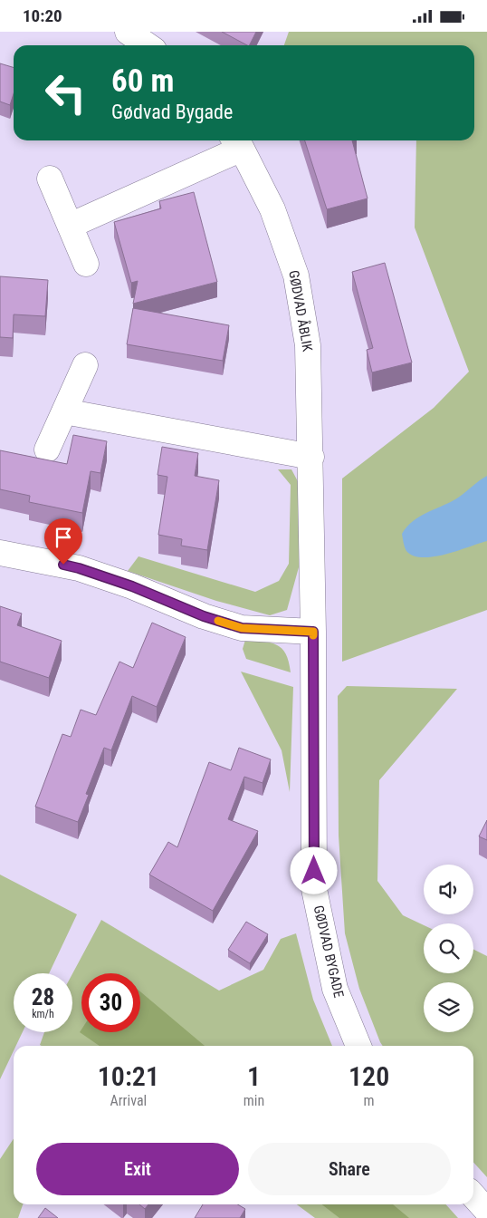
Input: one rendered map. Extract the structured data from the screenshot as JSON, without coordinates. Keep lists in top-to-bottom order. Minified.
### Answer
{"streets":{"street":["GØDVAD ÅBLIK","GØDVAD BYGADE"]},"crossings":[["GØDVAD ÅBLIK","GØDVAD BYGADE"]],"page":{"status":"10:20","turn":["60 m","Gødvad Bygade"],"speed":"28 km/h","limit":"30","eta":["10:21","Arrival","1","min","120","m"],"buttons":["Exit","Share"]}}
